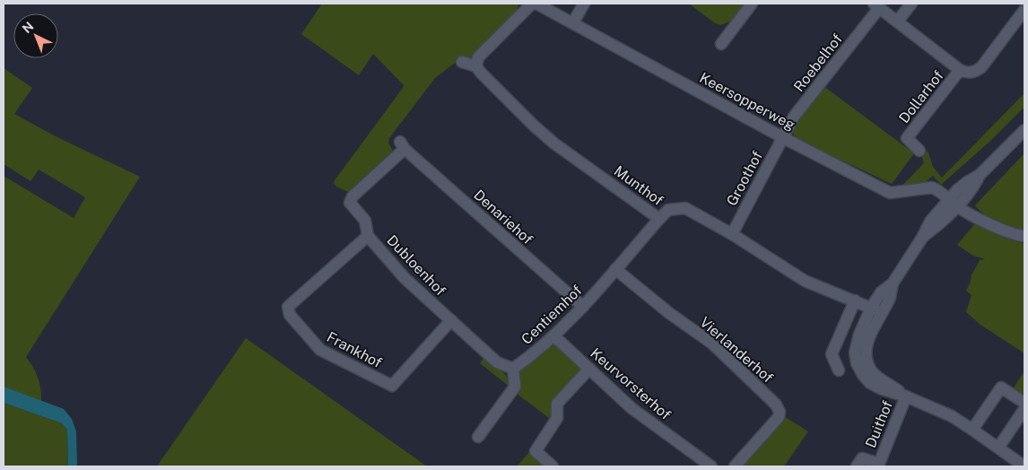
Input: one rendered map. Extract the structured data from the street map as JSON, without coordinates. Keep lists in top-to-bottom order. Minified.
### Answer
{"streets":{"street":["Roebelhof","Dollarhof","Keersopperweg","Groothof","Munthof","Denariehof","Dubloenhof","Centiemhof","Frankhof","Vierlanderhof","Keurvorsterhof","Duithof"]},"crossings":[["Roebelhof","Keersopperweg"],["Roebelhof","Groothof"],["Keersopperweg","Groothof"],["Groothof","Munthof"],["Munthof","Centiemhof"],["Denariehof","Dubloenhof"],["Denariehof","Centiemhof"],["Dubloenhof","Centiemhof"],["Dubloenhof","Frankhof"],["Centiemhof","Vierlanderhof"],["Centiemhof","Keurvorsterhof"]],"north":"top left"}
